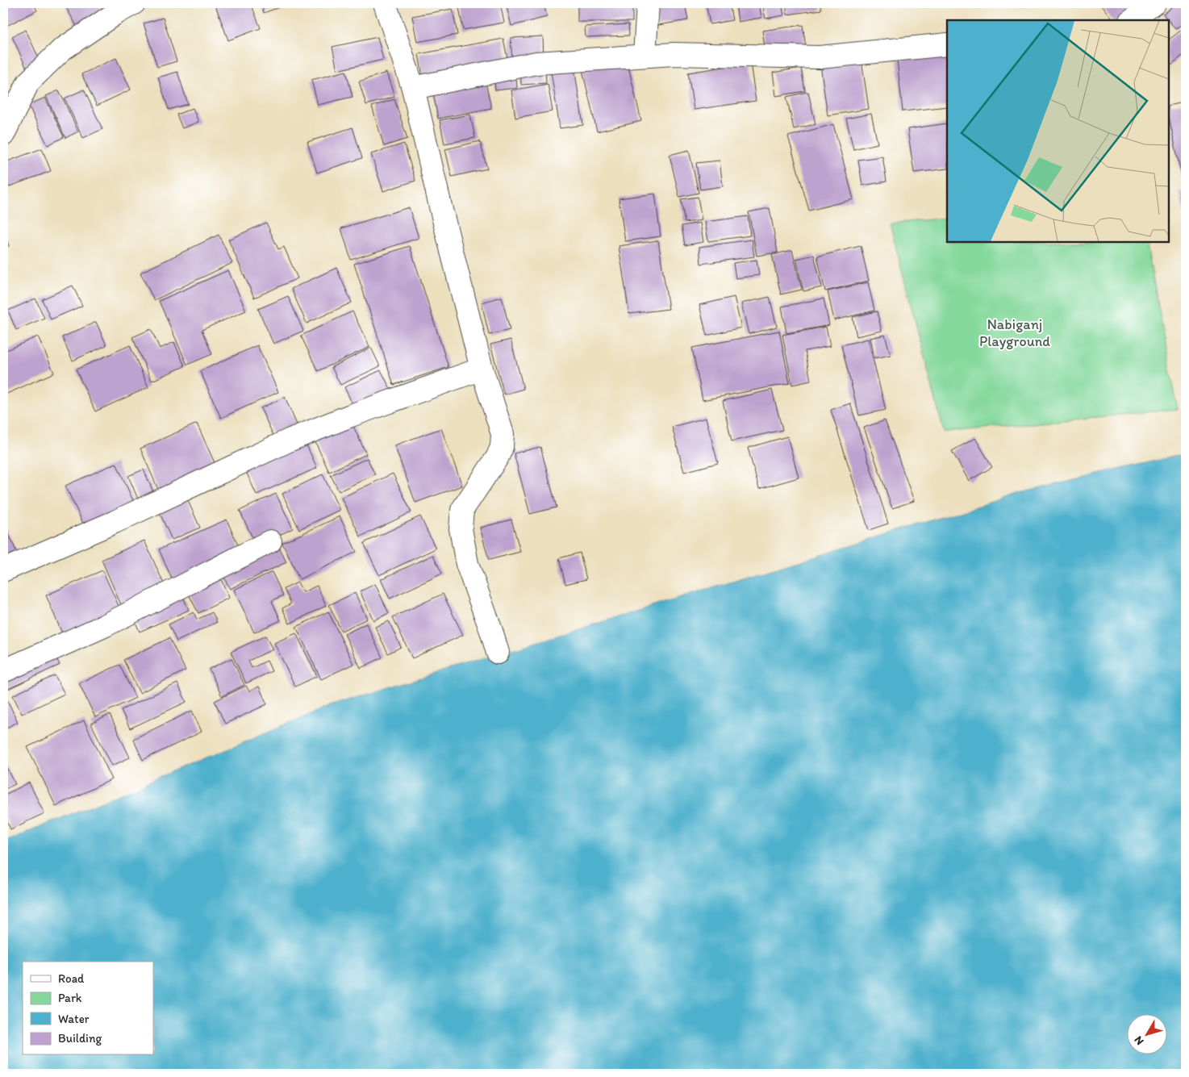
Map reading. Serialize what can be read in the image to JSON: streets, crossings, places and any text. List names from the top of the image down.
{
  "parks": ["Nabiganj Playground"],
  "legend": [
    "Road",
    "Park",
    "Water",
    "Building"
  ],
  "north": "bottom left"
}
